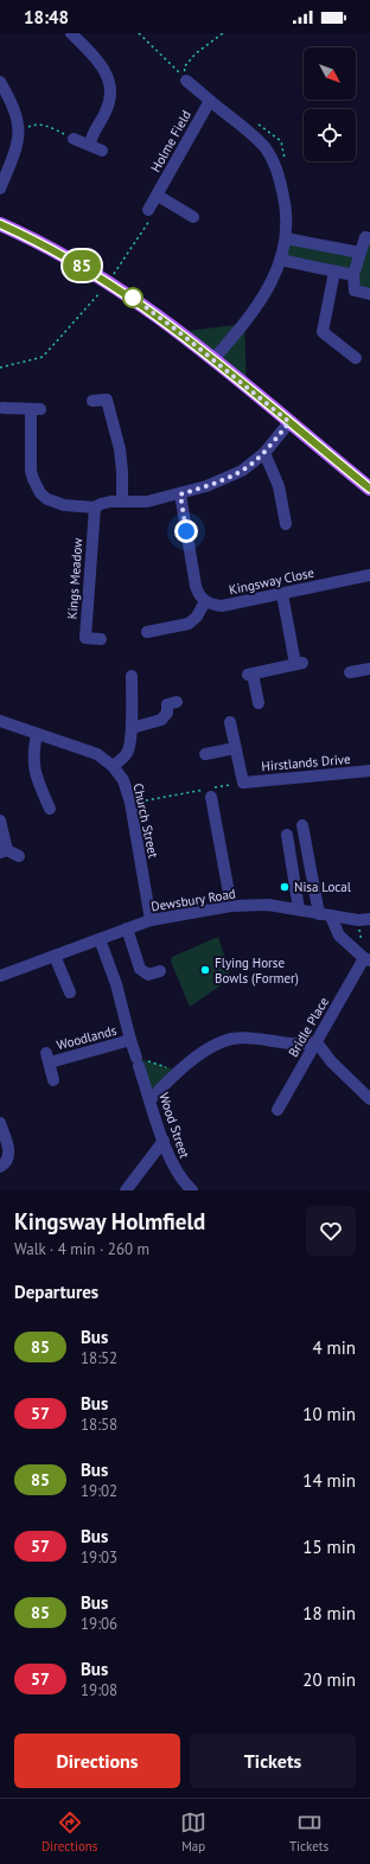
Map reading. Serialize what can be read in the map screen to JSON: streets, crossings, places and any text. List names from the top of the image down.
{
  "streets": {
    "street": [
      "Holme Field",
      "Kings Meadow",
      "Kingsway Close",
      "Hirstlands Drive",
      "Church Street",
      "Dewsbury Road",
      "Bridle Place",
      "Woodlands",
      "Wood Street"
    ]
  },
  "crossings": [
    ["Church Street", "Dewsbury Road"],
    ["Dewsbury Road", "Wood Street"],
    ["Woodlands", "Wood Street"]
  ],
  "places": ["Nisa Local", "Flying Horse Bowls (Former)"],
  "lines": ["bus line 85"],
  "north": "bottom right",
  "page": {
    "status": "18:48",
    "on_map": "85",
    "heading": [
      ["Kingsway Holmfield", "Walk · 4 min · 260 m"],
      "Departures"
    ],
    "list": [
      {
        "mark": "85",
        "name": "Bus",
        "note": "18:52",
        "value": "4 min"
      },
      {
        "mark": "57",
        "name": "Bus",
        "note": "18:58",
        "value": "10 min"
      },
      {
        "mark": "85",
        "name": "Bus",
        "note": "19:02",
        "value": "14 min"
      },
      {
        "mark": "57",
        "name": "Bus",
        "note": "19:03",
        "value": "15 min"
      },
      {
        "mark": "85",
        "name": "Bus",
        "note": "19:06",
        "value": "18 min"
      },
      {
        "mark": "57",
        "name": "Bus",
        "note": "19:08",
        "value": "20 min"
      }
    ],
    "buttons": ["Directions", "Tickets"],
    "tabs": ["Directions", "Map", "Tickets"]
  }
}
